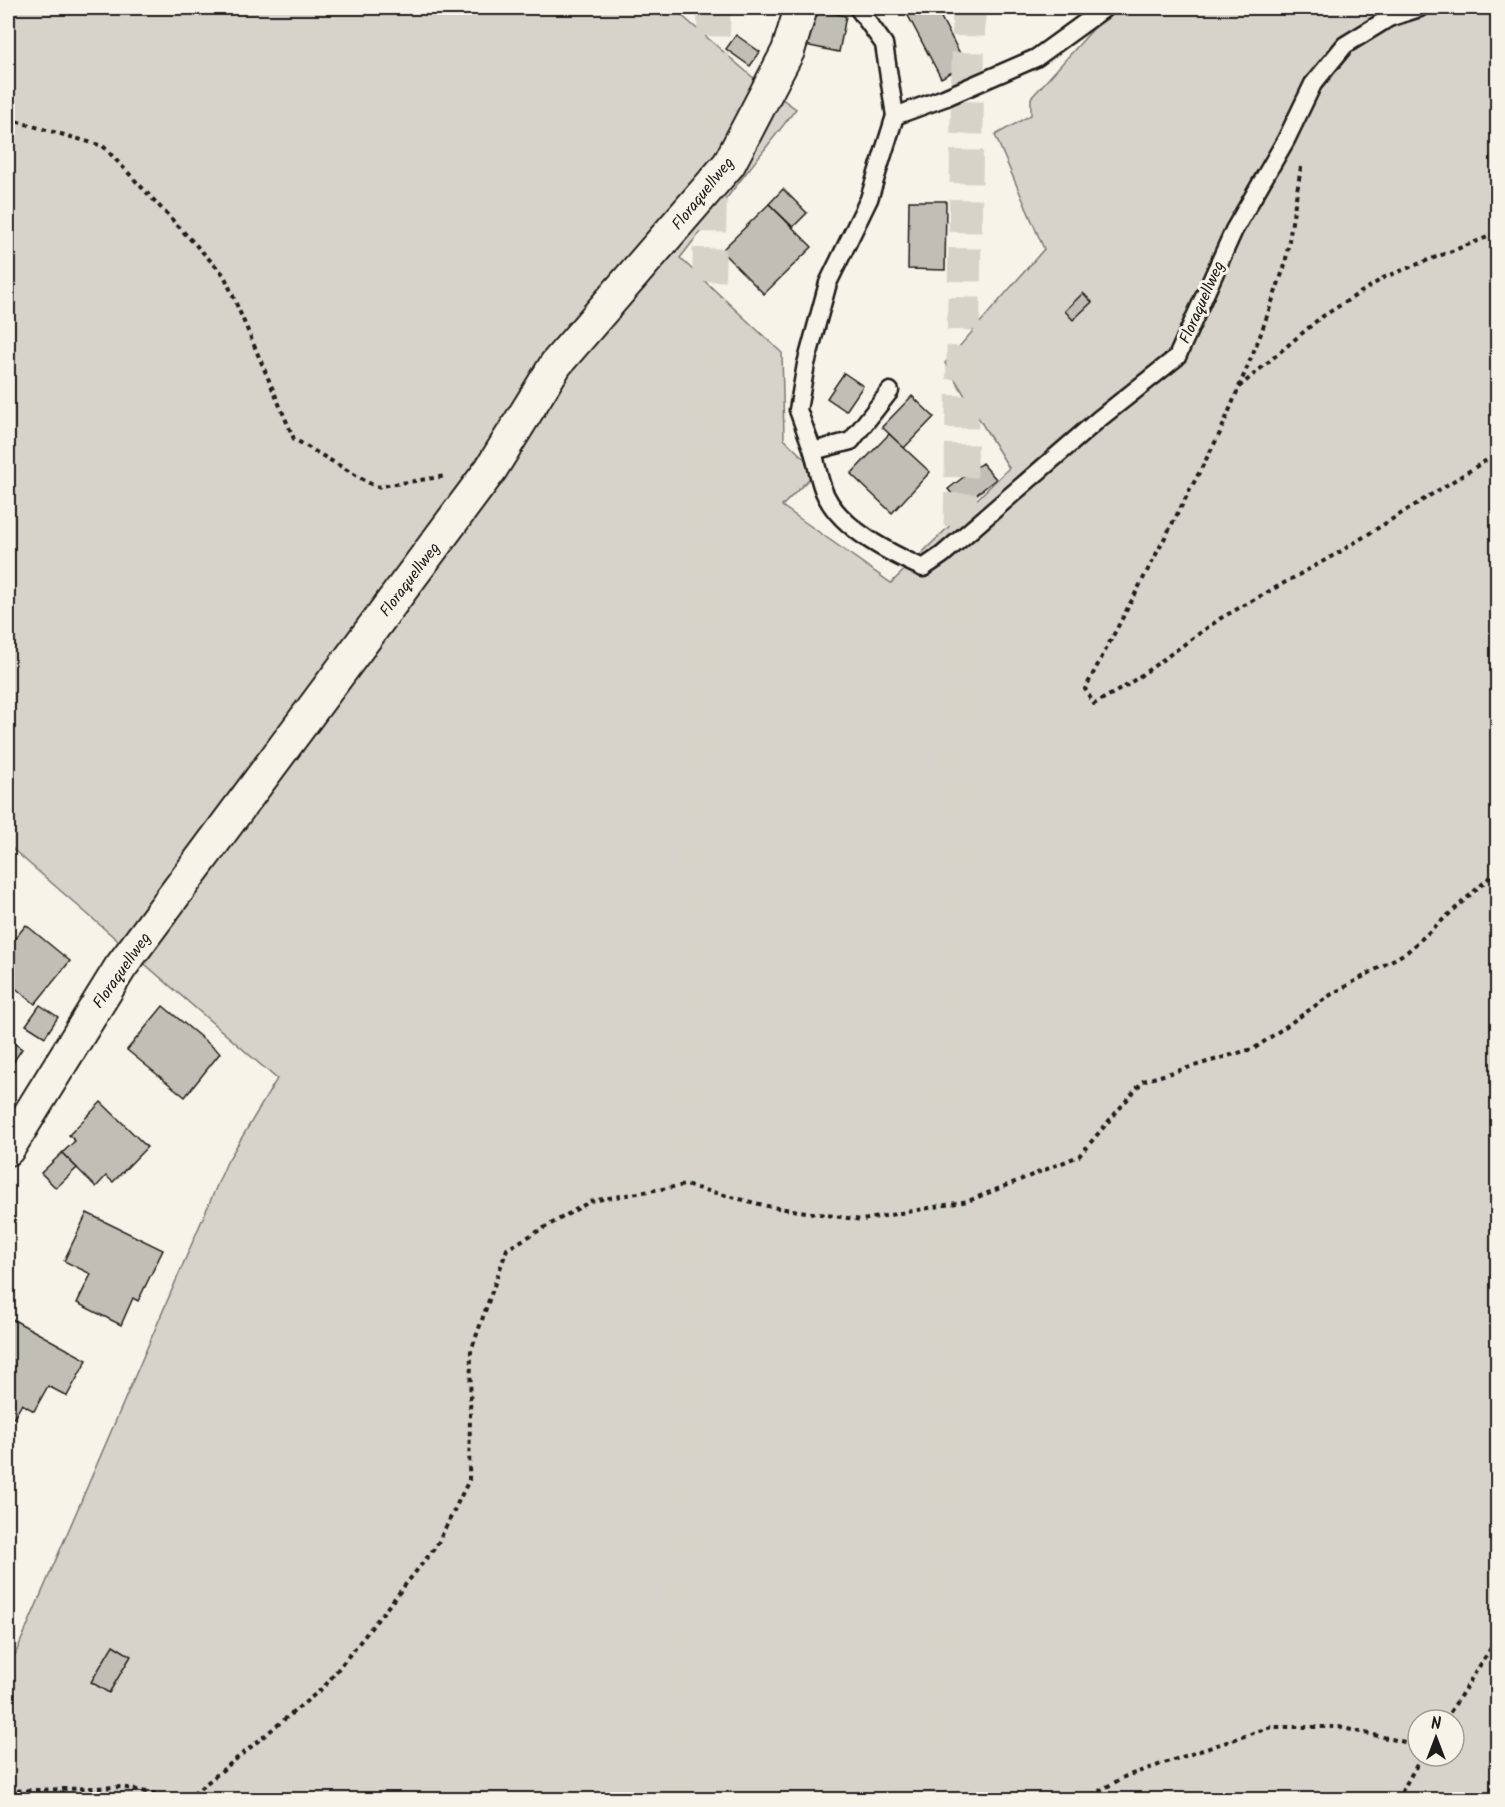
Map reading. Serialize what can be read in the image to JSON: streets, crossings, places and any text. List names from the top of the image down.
{
  "streets": {
    "street": ["Floraquellweg"]
  },
  "north": "top"
}
